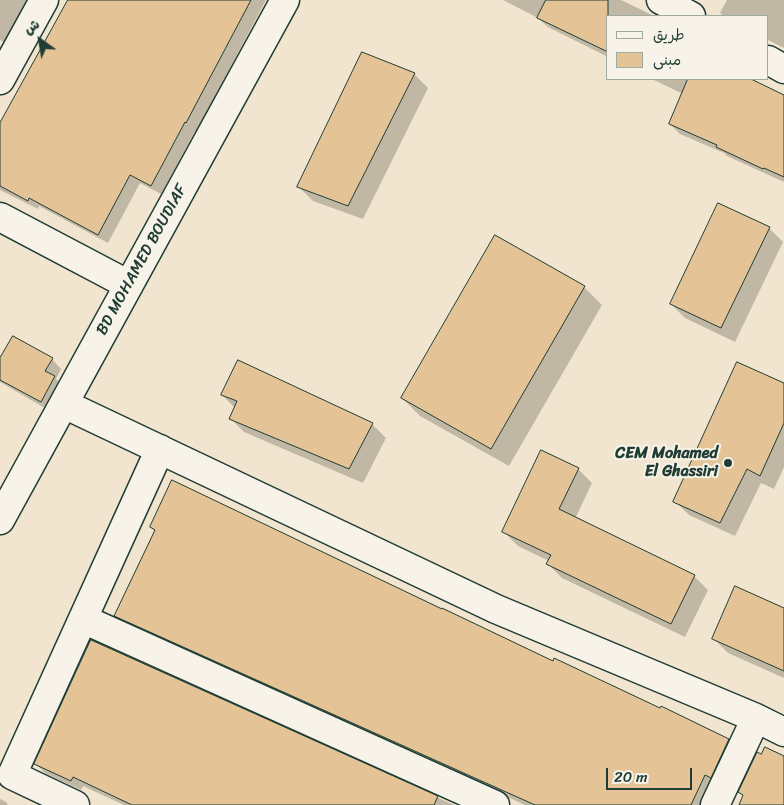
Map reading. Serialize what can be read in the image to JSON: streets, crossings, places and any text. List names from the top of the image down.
{
  "streets": {
    "street": ["BD MOHAMED BOUDIAF"]
  },
  "places": ["CEM Mohamed El Ghassiri"],
  "legend": ["طريق", "مبنى"],
  "scale_bar": "20 m",
  "north": "top left"
}
